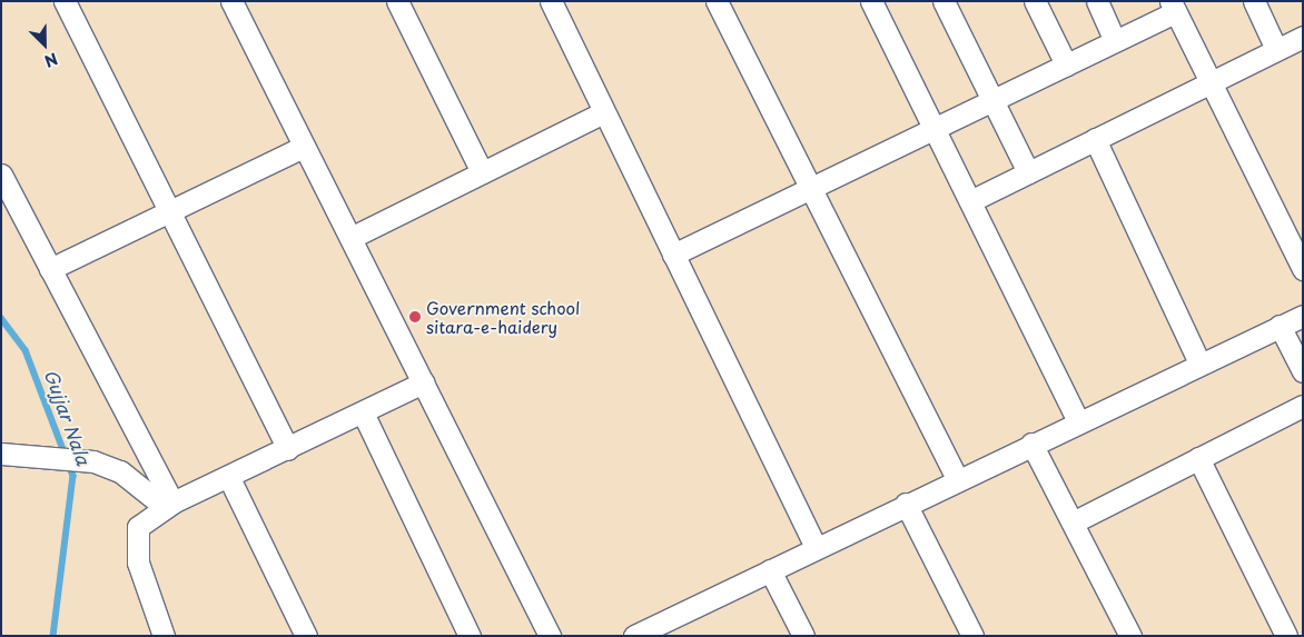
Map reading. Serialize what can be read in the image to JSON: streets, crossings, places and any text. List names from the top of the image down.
{
  "water": ["Gujjar Nala"],
  "places": ["Government school sitara-e-haidery"],
  "north": "bottom right"
}
